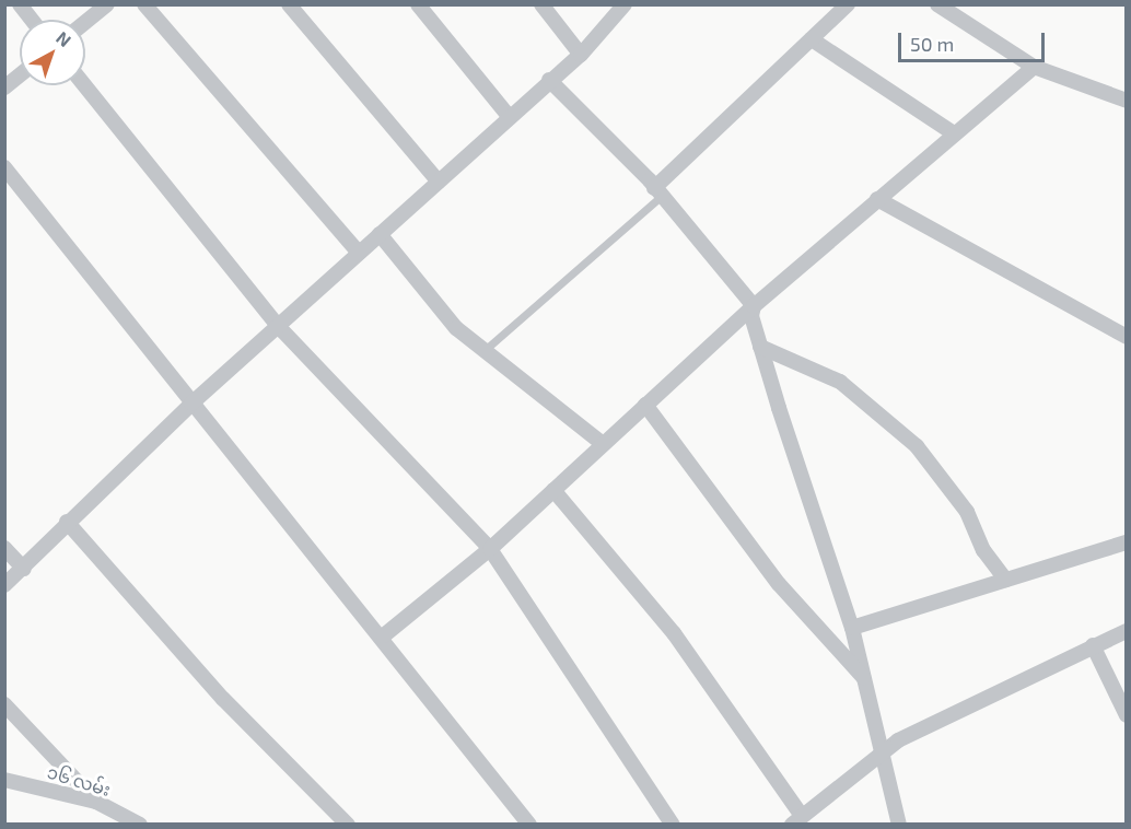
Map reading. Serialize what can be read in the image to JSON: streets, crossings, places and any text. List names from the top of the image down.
{
  "streets": {
    "street": ["၁၆ လမ်း"]
  },
  "scale_bar": "50 m",
  "north": "top right"
}
